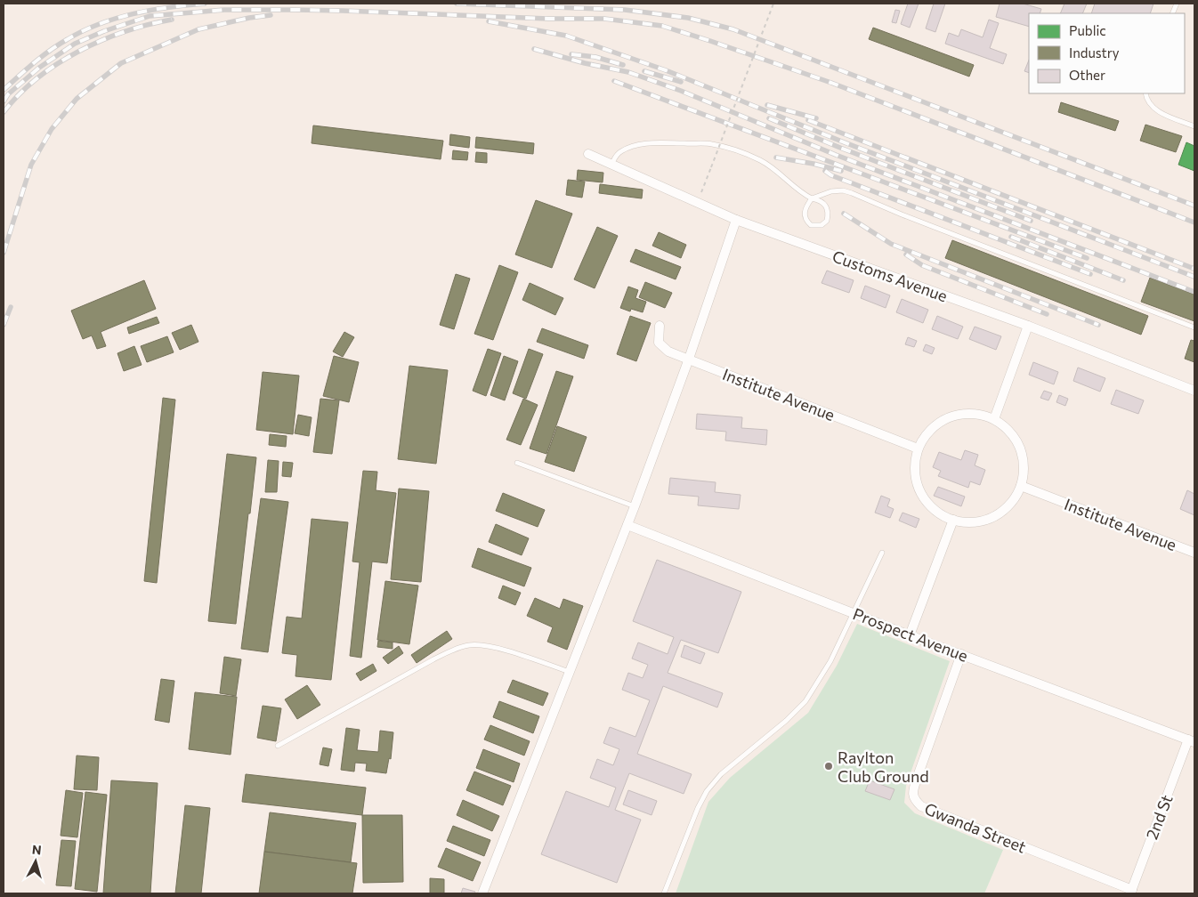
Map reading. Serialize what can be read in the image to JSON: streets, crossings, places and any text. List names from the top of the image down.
{
  "streets": {
    "street": [
      "Customs Avenue",
      "Institute Avenue",
      "Prospect Avenue",
      "2nd St",
      "Gwanda Street"
    ]
  },
  "crossings": [
    ["Prospect Avenue", "2nd St"],
    ["Prospect Avenue", "Gwanda Street"],
    ["2nd St", "Gwanda Street"]
  ],
  "places": ["Raylton Club Ground"],
  "legend": ["Public", "Industry", "Other"],
  "north": "top"
}
